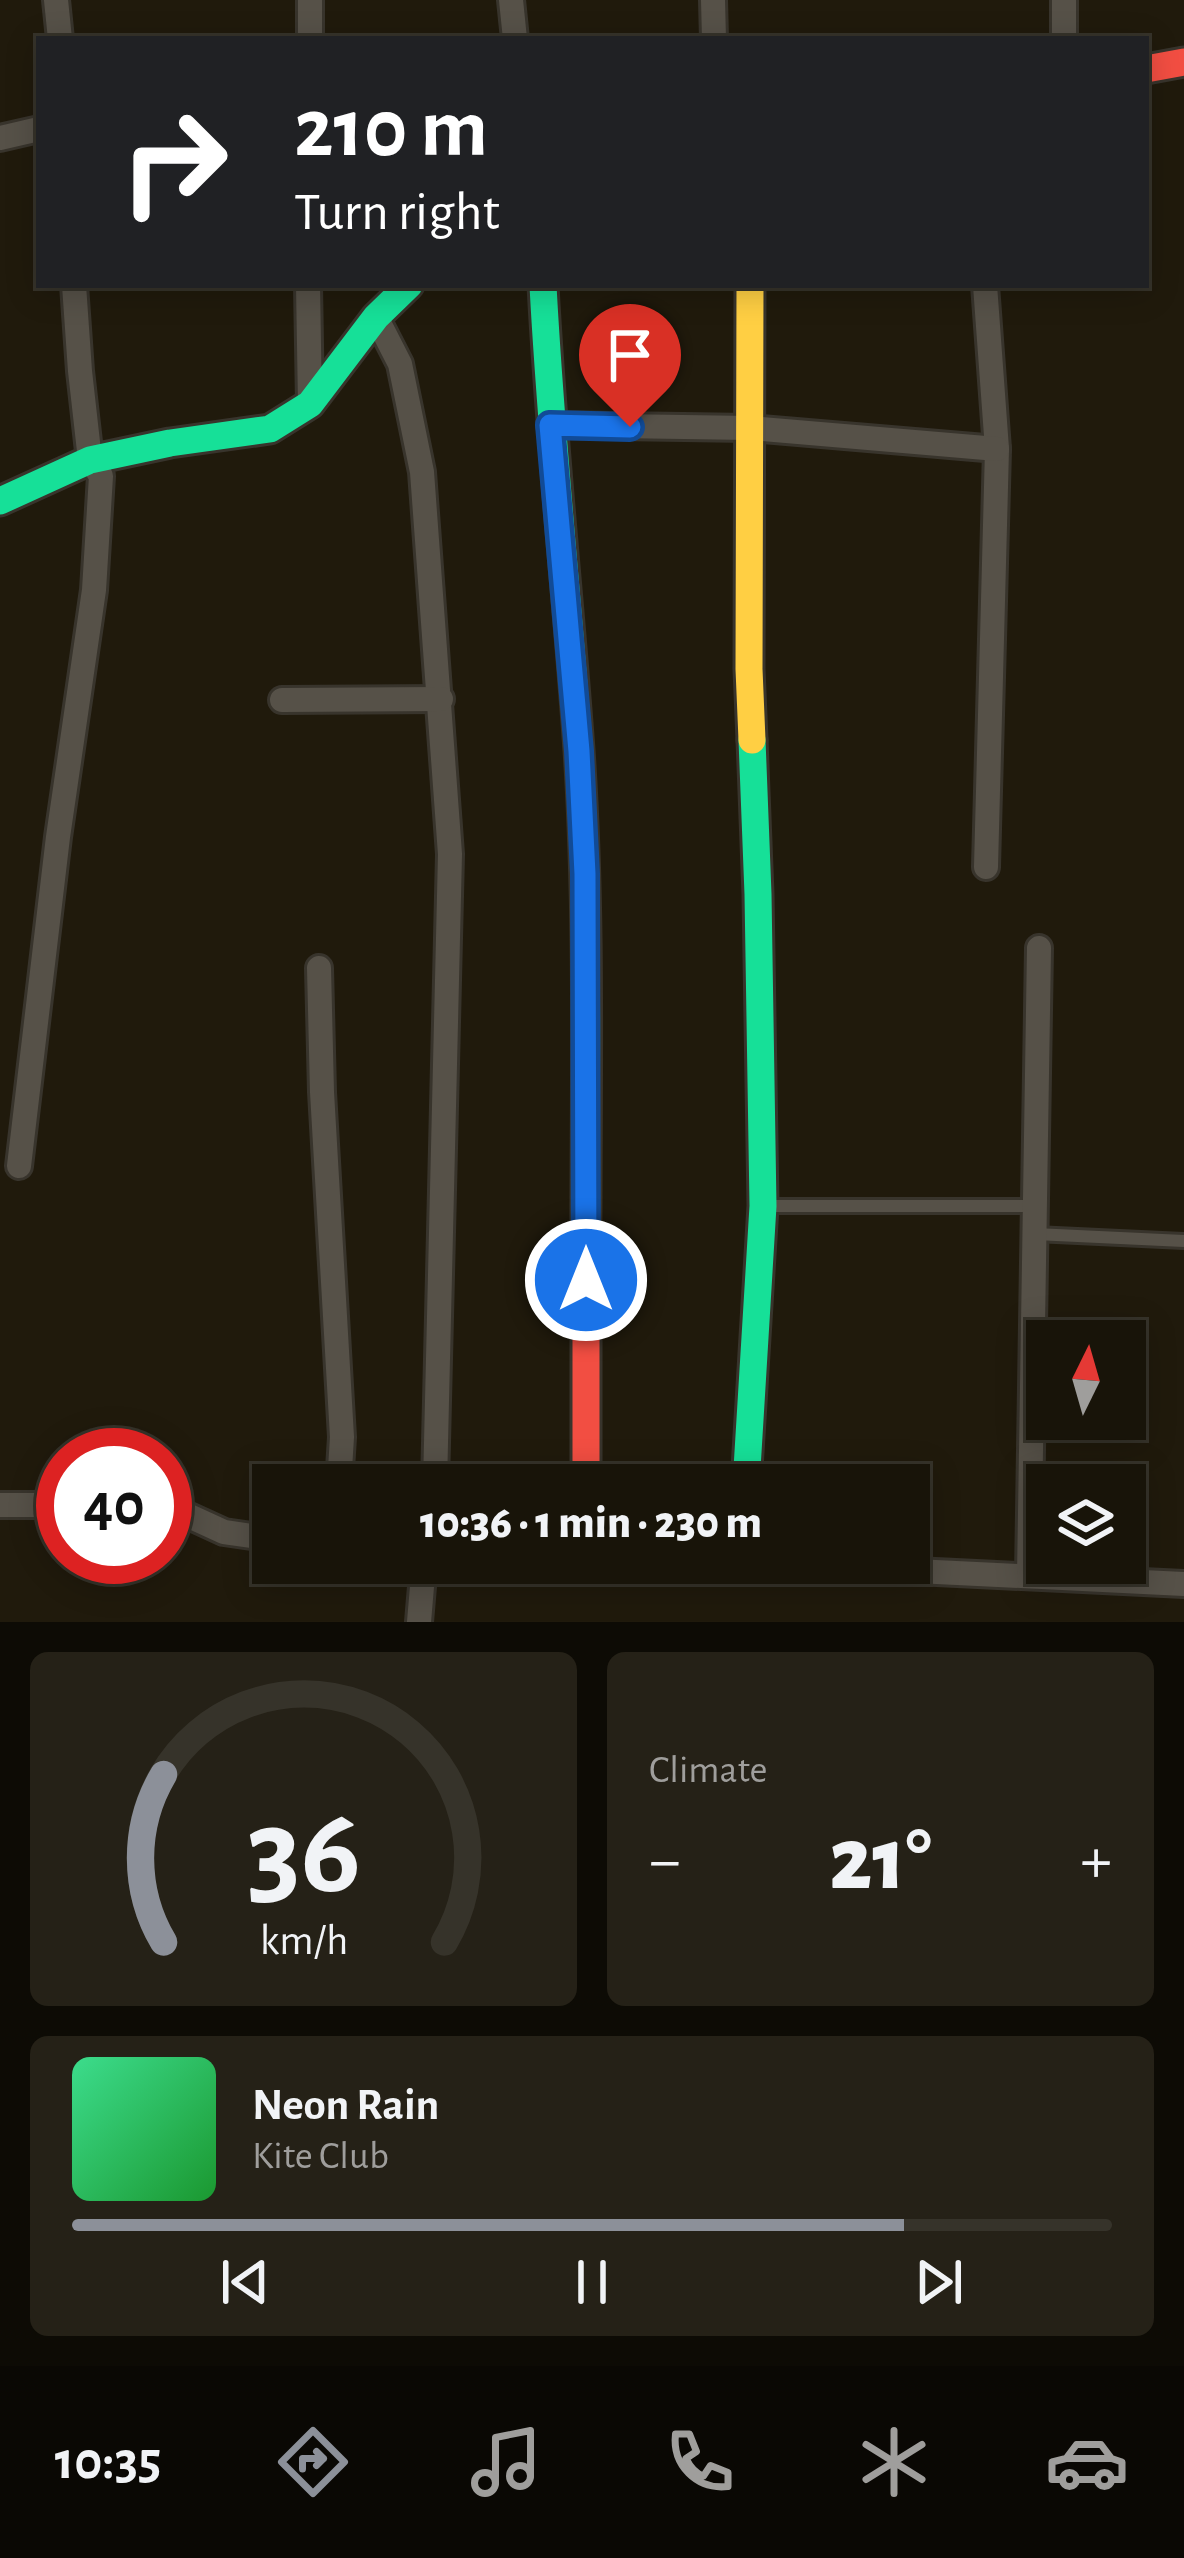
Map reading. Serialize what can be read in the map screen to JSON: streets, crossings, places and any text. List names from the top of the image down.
{
  "north": "top",
  "page": {
    "turn": ["210 m", "Turn right"],
    "limit": "40",
    "trip": "10:36 · 1 min · 230 m",
    "tile": "Climate",
    "heat": ["−", "21°", "+"],
    "song": ["Neon Rain", "Kite Club"],
    "tabs": "10:35",
    "gauge": ["36", "km/h"]
  }
}
